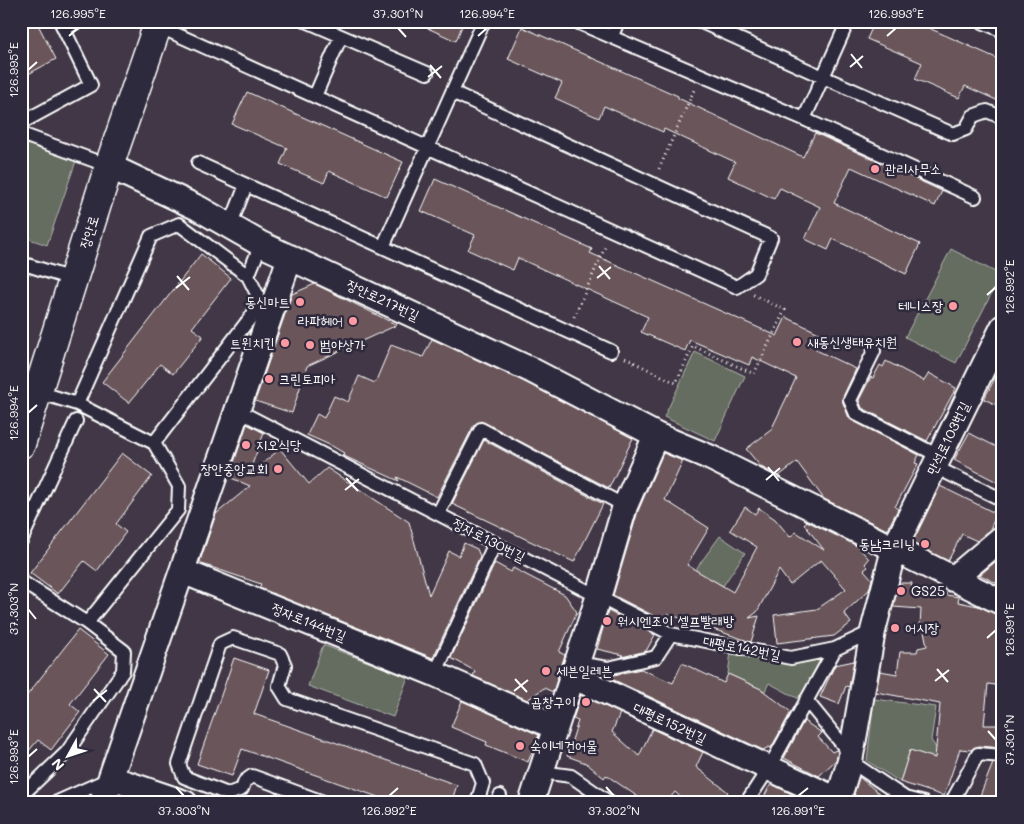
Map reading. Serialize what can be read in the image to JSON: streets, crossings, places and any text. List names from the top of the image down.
{
  "streets": {
    "main road": ["장안로"],
    "street": [
      "장안로217번길",
      "만석로103번길",
      "정자로144번길",
      "대평로152번길"
    ],
    "lane": ["정자로130번길", "대평로142번길"]
  },
  "crossings": [
    ["장안로", "장안로217번길"],
    ["정자로130번길", "대평로142번길"],
    ["대평로142번길", "대평로152번길"]
  ],
  "places": [
    "관리사무소",
    "동신마트",
    "테니스장",
    "라파헤어",
    "새동신생태유치원",
    "트윈치킨",
    "범야상가",
    "크린토피아",
    "지오식당",
    "장안중앙교회",
    "동남크리닝",
    "GS25",
    "워시엔조이 셀프빨래방",
    "어시장",
    "세븐일레븐",
    "곱창구이",
    "숙이네건어물"
  ],
  "north": "bottom left",
  "coordinates": [
    "126.995°E",
    "37.301°N",
    "126.994°E",
    "126.993°E",
    "126.992°E",
    "37.303°N",
    "126.991°E",
    "37.302°N"
  ]
}
